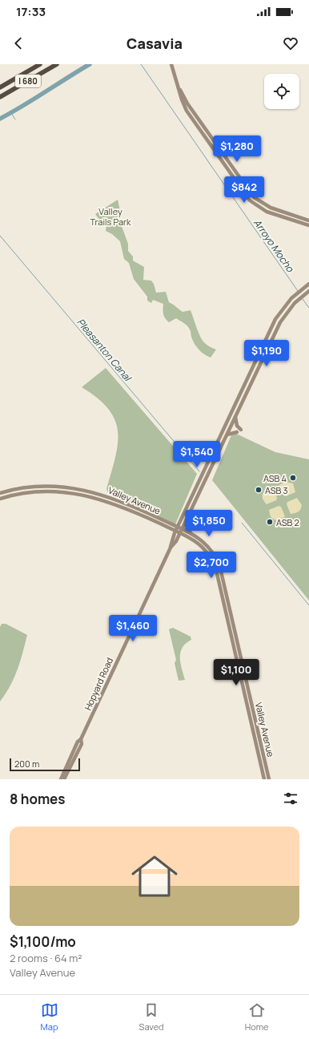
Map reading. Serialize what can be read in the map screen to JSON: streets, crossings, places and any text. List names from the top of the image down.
{
  "streets": {
    "highway": ["I 680"],
    "main road": ["Valley Avenue", "Hopyard Road"]
  },
  "crossings": [
    ["Valley Avenue", "Hopyard Road"]
  ],
  "water": ["Arroyo Mocho", "Pleasanton Canal"],
  "parks": ["Valley Trails Park"],
  "places": ["ASB 4", "ASB 3", "ASB 2"],
  "scale_bar": "200 m",
  "page": {
    "status": "17:33",
    "header": "Casavia",
    "price": [
      "$1,280",
      "$842",
      "$1,190",
      "$1,540",
      "$1,850",
      "$2,700",
      "$1,460",
      "$1,100"
    ],
    "scale": "200 m",
    "heading": "8 homes",
    "list": [
      {
        "name": "$1,100/mo",
        "note": "2 rooms · 64 m² · Valley Avenue"
      }
    ],
    "tabs": ["Map", "Saved", "Home"]
  }
}
